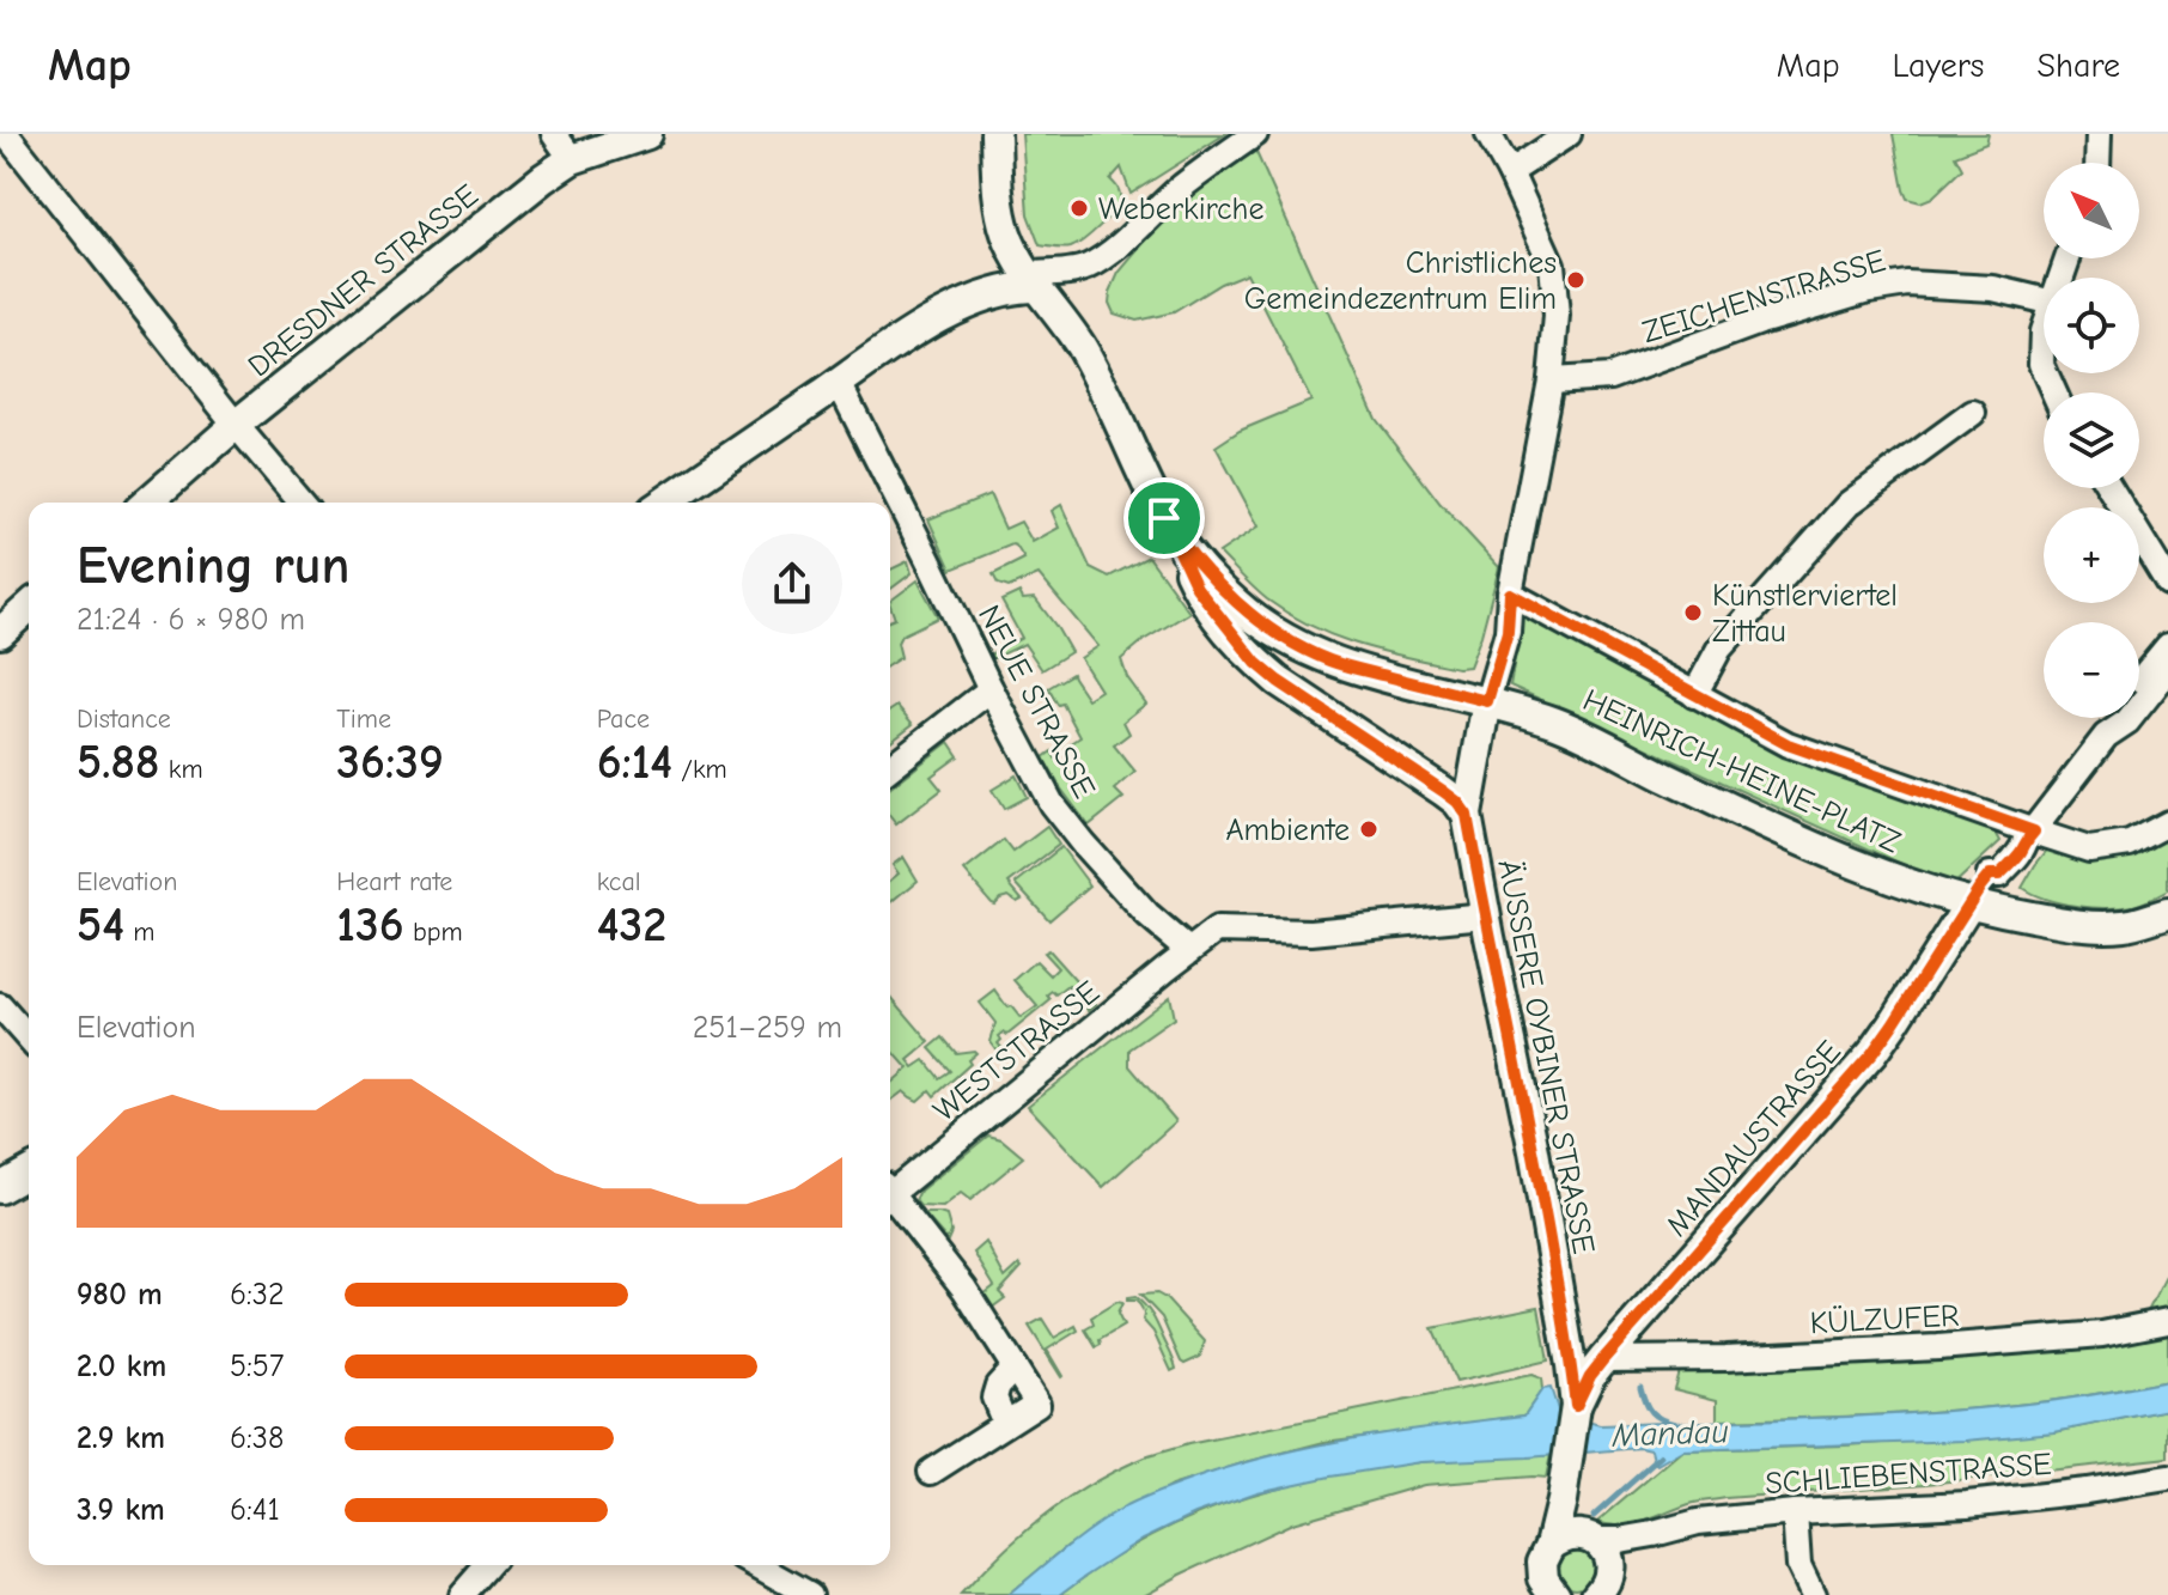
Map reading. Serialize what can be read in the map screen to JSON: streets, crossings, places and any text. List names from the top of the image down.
{
  "streets": {
    "main road": [
      "DRESDNER STRASSE",
      "HEINRICH-HEINE-PLATZ",
      "ÄUSSERE OYBINER STRASSE",
      "MANDAUSTRASSE"
    ],
    "street": [
      "ZEICHENSTRASSE",
      "NEUE STRASSE",
      "WESTSTRASSE",
      "KÜLZUFER",
      "SCHLIEBENSTRASSE"
    ]
  },
  "crossings": [
    ["NEUE STRASSE", "WESTSTRASSE"],
    ["HEINRICH-HEINE-PLATZ", "ÄUSSERE OYBINER STRASSE"],
    ["HEINRICH-HEINE-PLATZ", "MANDAUSTRASSE"],
    ["ÄUSSERE OYBINER STRASSE", "MANDAUSTRASSE"],
    ["ÄUSSERE OYBINER STRASSE", "KÜLZUFER"],
    ["MANDAUSTRASSE", "KÜLZUFER"]
  ],
  "water": ["Mandau"],
  "places": [
    "Weberkirche",
    "Christliches Gemeindezentrum Elim",
    "Künstlerviertel Zittau",
    "Ambiente"
  ],
  "north": "top left",
  "page": {
    "header": "Map",
    "nav": ["Map", "Layers", "Share"],
    "map_buttons": ["+", "−"],
    "heading": ["Evening run", "21:24 · 6 × 980 m"],
    "stats": [
      ["Distance", "5.88 km"],
      ["Time", "36:39"],
      ["Pace", "6:14 /km"],
      ["Elevation", "54 m"],
      ["Heart rate", "136 bpm"],
      ["kcal", "432"]
    ],
    "chart": ["Elevation", "251–259 m"],
    "list": [
      {
        "name": "980 m",
        "note": "6:32"
      },
      {
        "name": "2.0 km",
        "note": "5:57"
      },
      {
        "name": "2.9 km",
        "note": "6:38"
      },
      {
        "name": "3.9 km",
        "note": "6:41"
      }
    ]
  }
}
